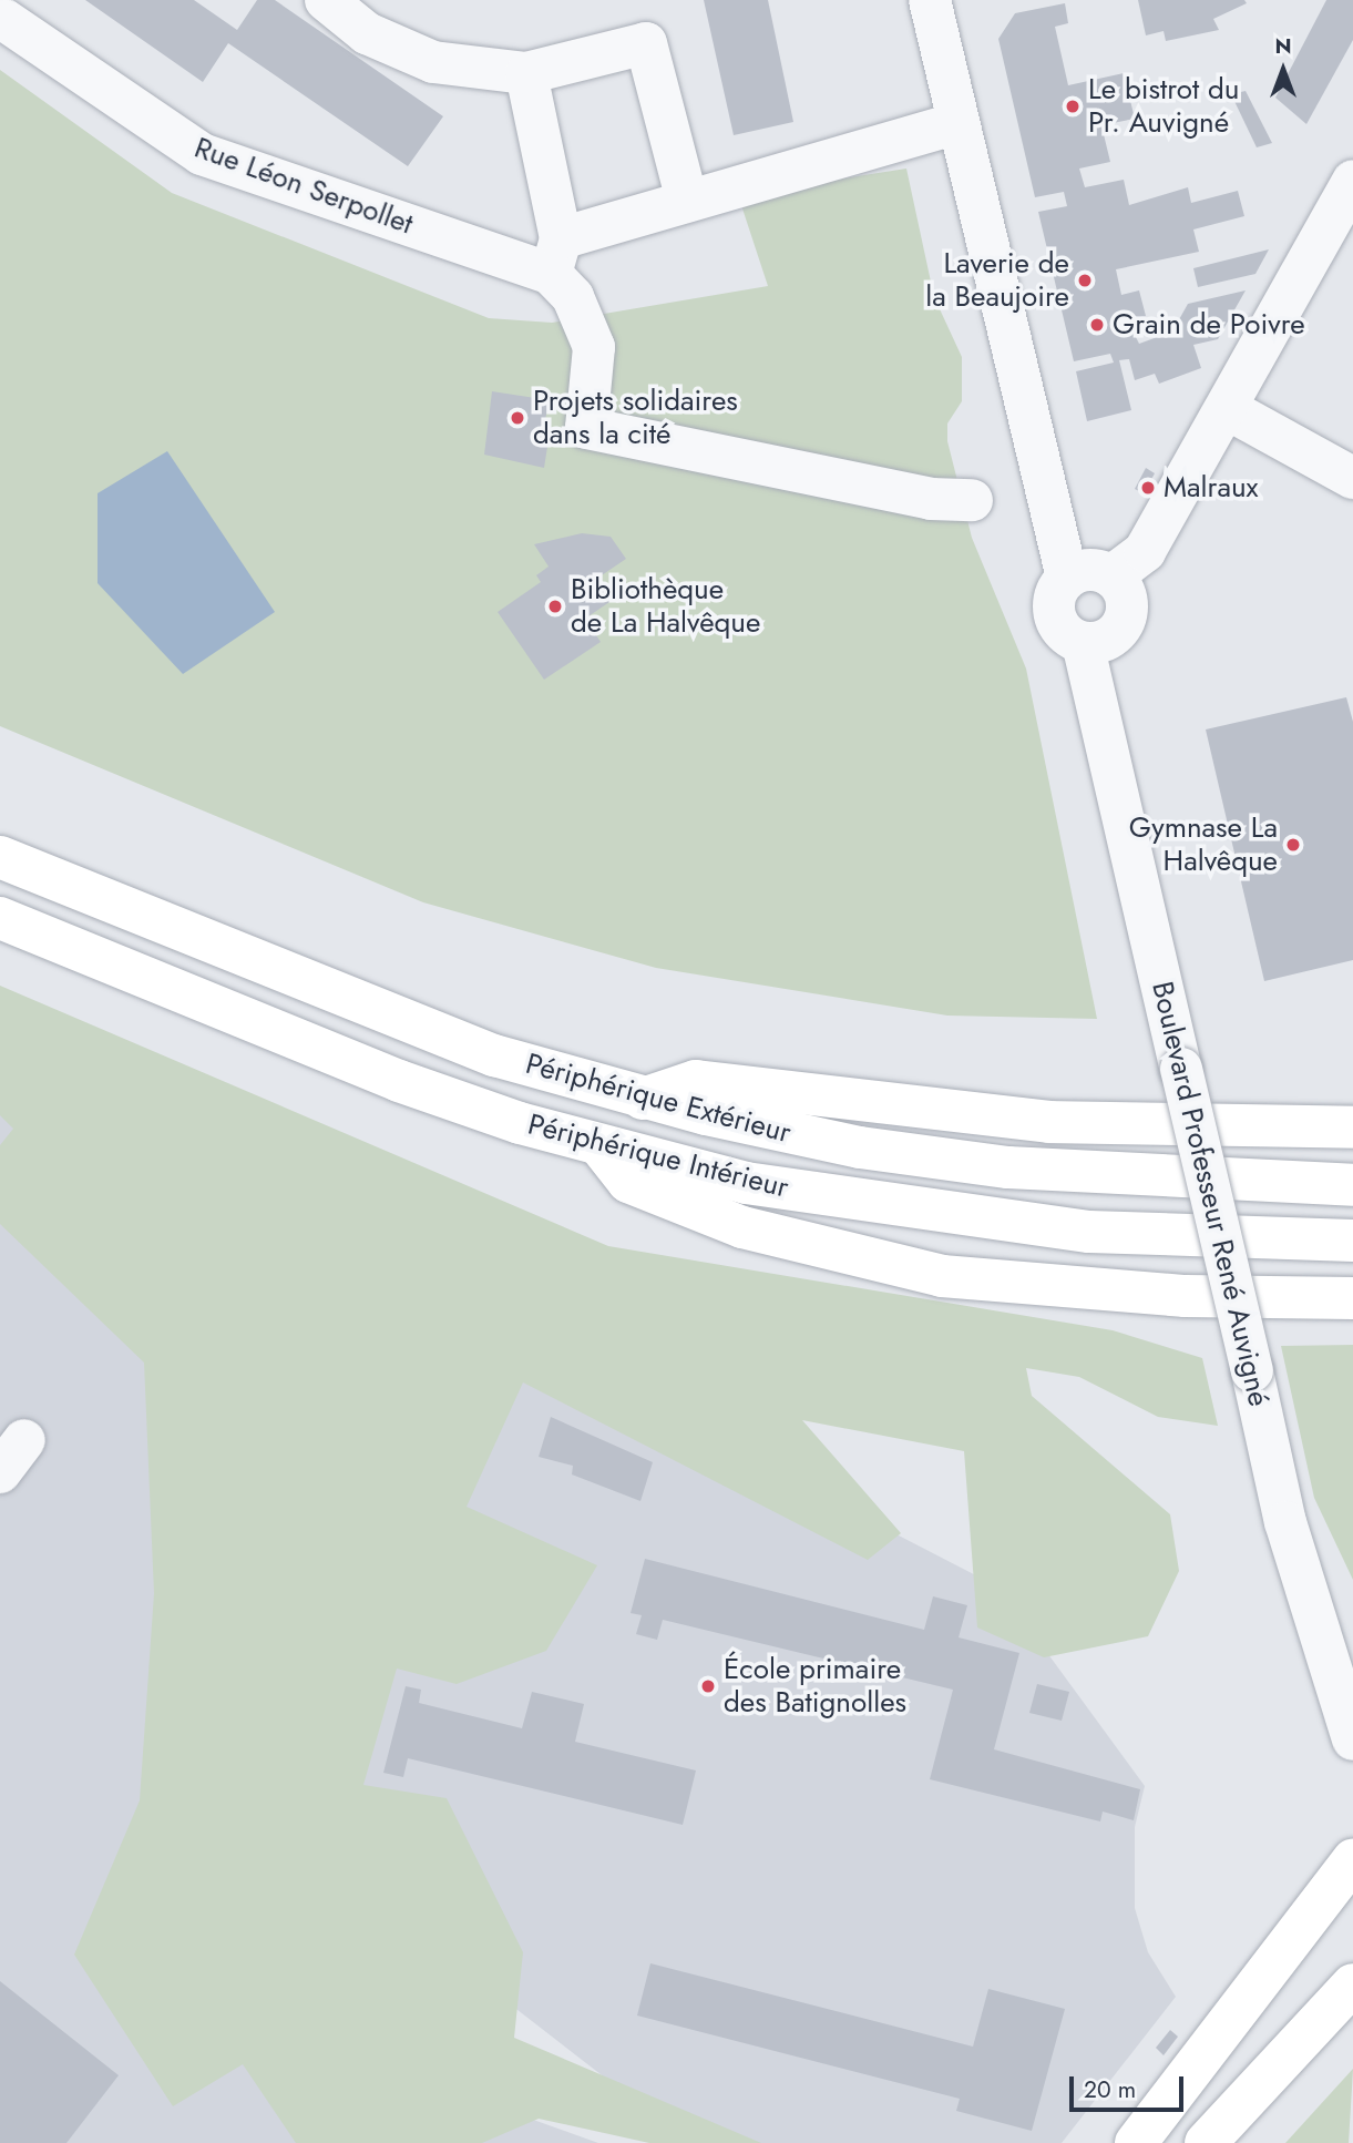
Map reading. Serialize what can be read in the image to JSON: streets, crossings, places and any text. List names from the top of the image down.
{
  "streets": {
    "main road": ["Périphérique Extérieur", "Périphérique Intérieur"],
    "street": ["Rue Léon Serpollet", "Boulevard Professeur René Auvigné"]
  },
  "places": [
    "Le bistrot du Pr. Auvigné",
    "Laverie de la Beaujoire",
    "Grain de Poivre",
    "Projets solidaires dans la cité",
    "Malraux",
    "Bibliothèque de La Halvêque",
    "Gymnase La Halvêque",
    "École primaire des Batignolles"
  ],
  "scale_bar": "20 m",
  "north": "top"
}
